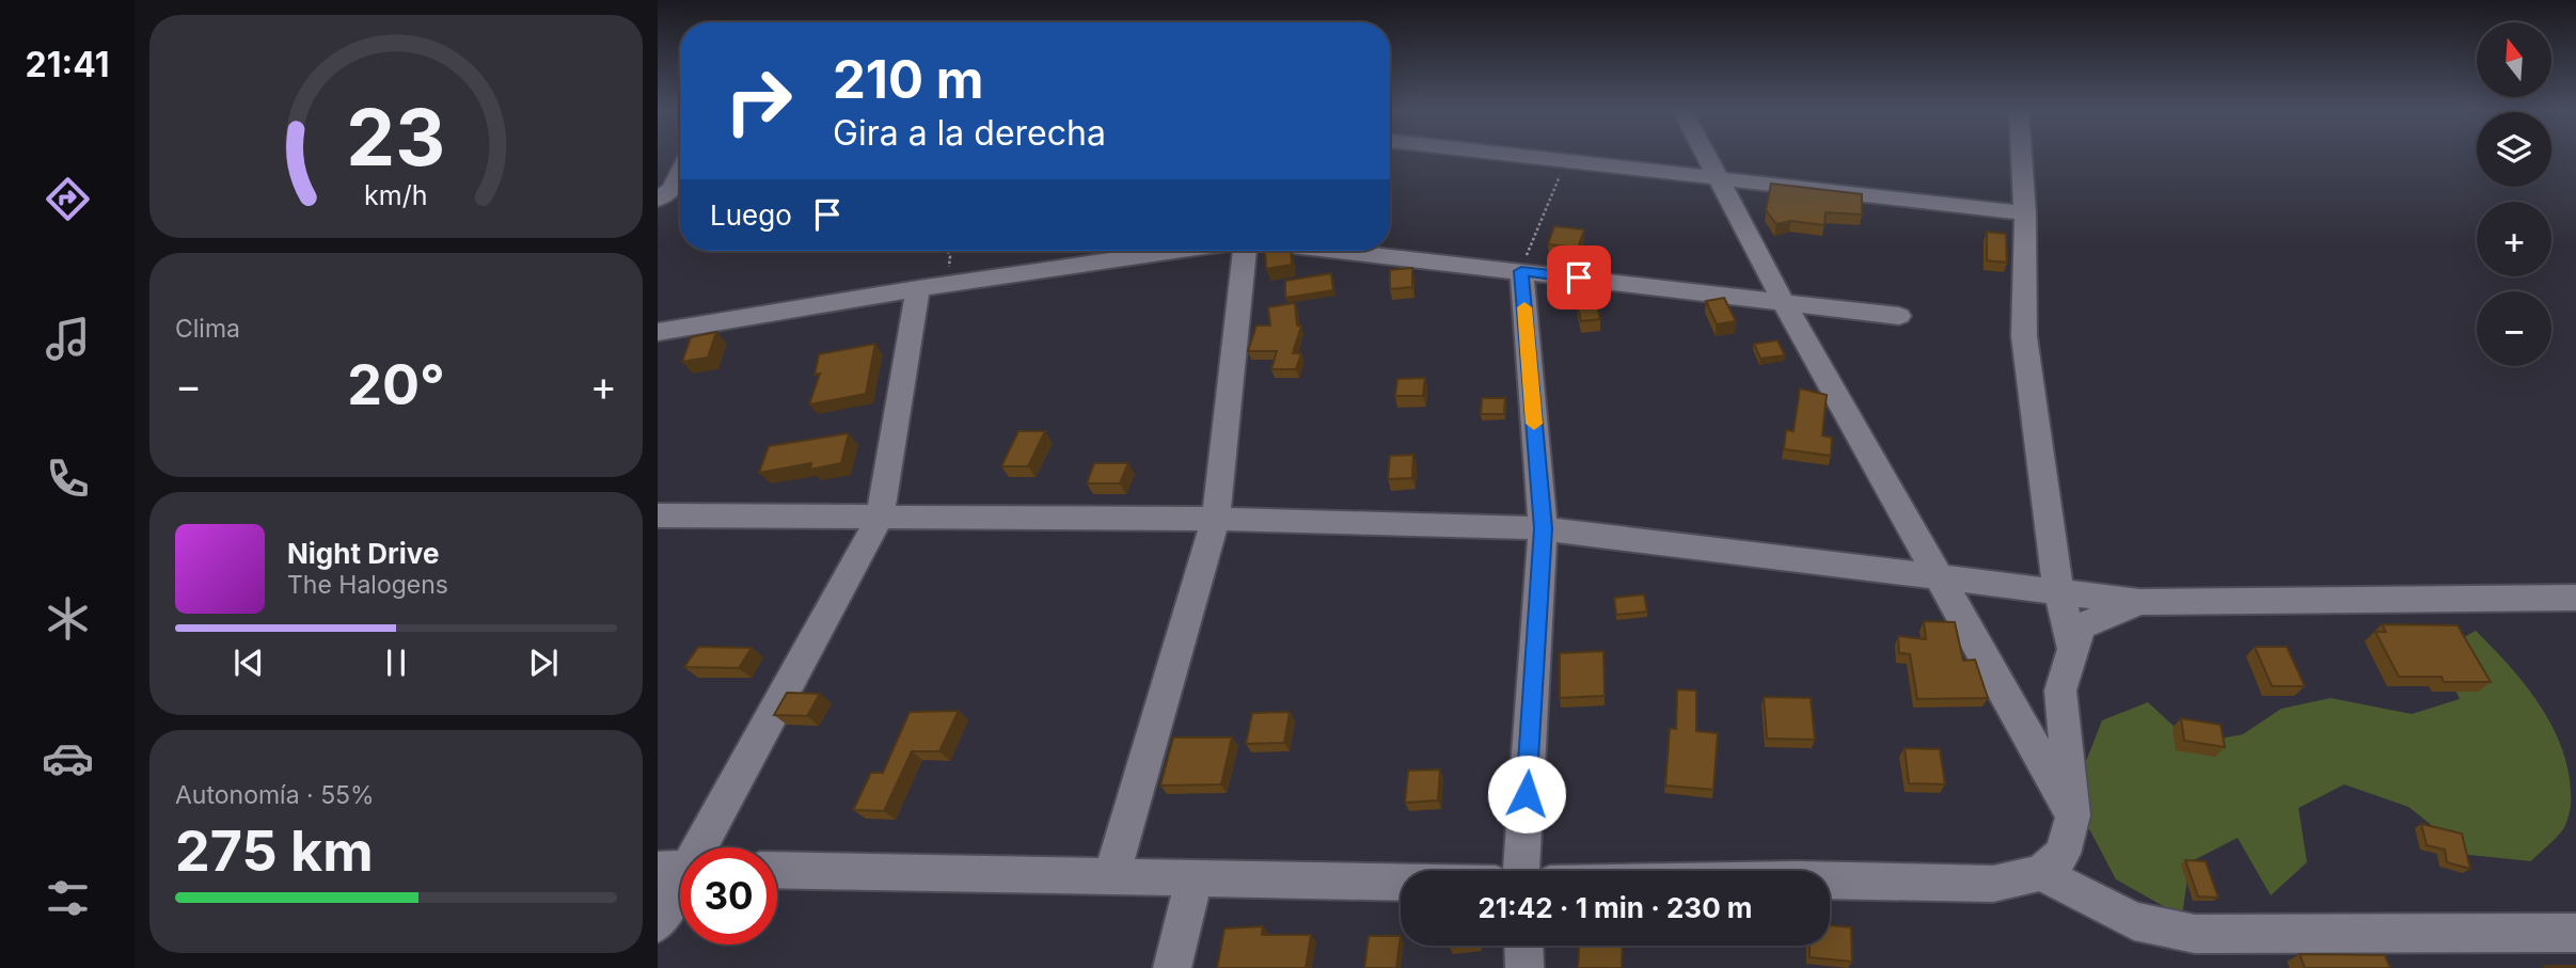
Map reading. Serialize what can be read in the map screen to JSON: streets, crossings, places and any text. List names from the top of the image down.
{
  "north": "top",
  "page": {
    "tabs": "21:41",
    "map_buttons": ["+", "−"],
    "turn": ["210 m", "Gira a la derecha"],
    "then": "Luego",
    "tile": [
      "Clima",
      ["Autonomía · 55%", "275 km"]
    ],
    "heat": ["−", "20°", "+"],
    "song": ["Night Drive", "The Halogens"],
    "limit": "30",
    "trip": "21:42 · 1 min · 230 m",
    "gauge": ["23", "km/h"]
  }
}
